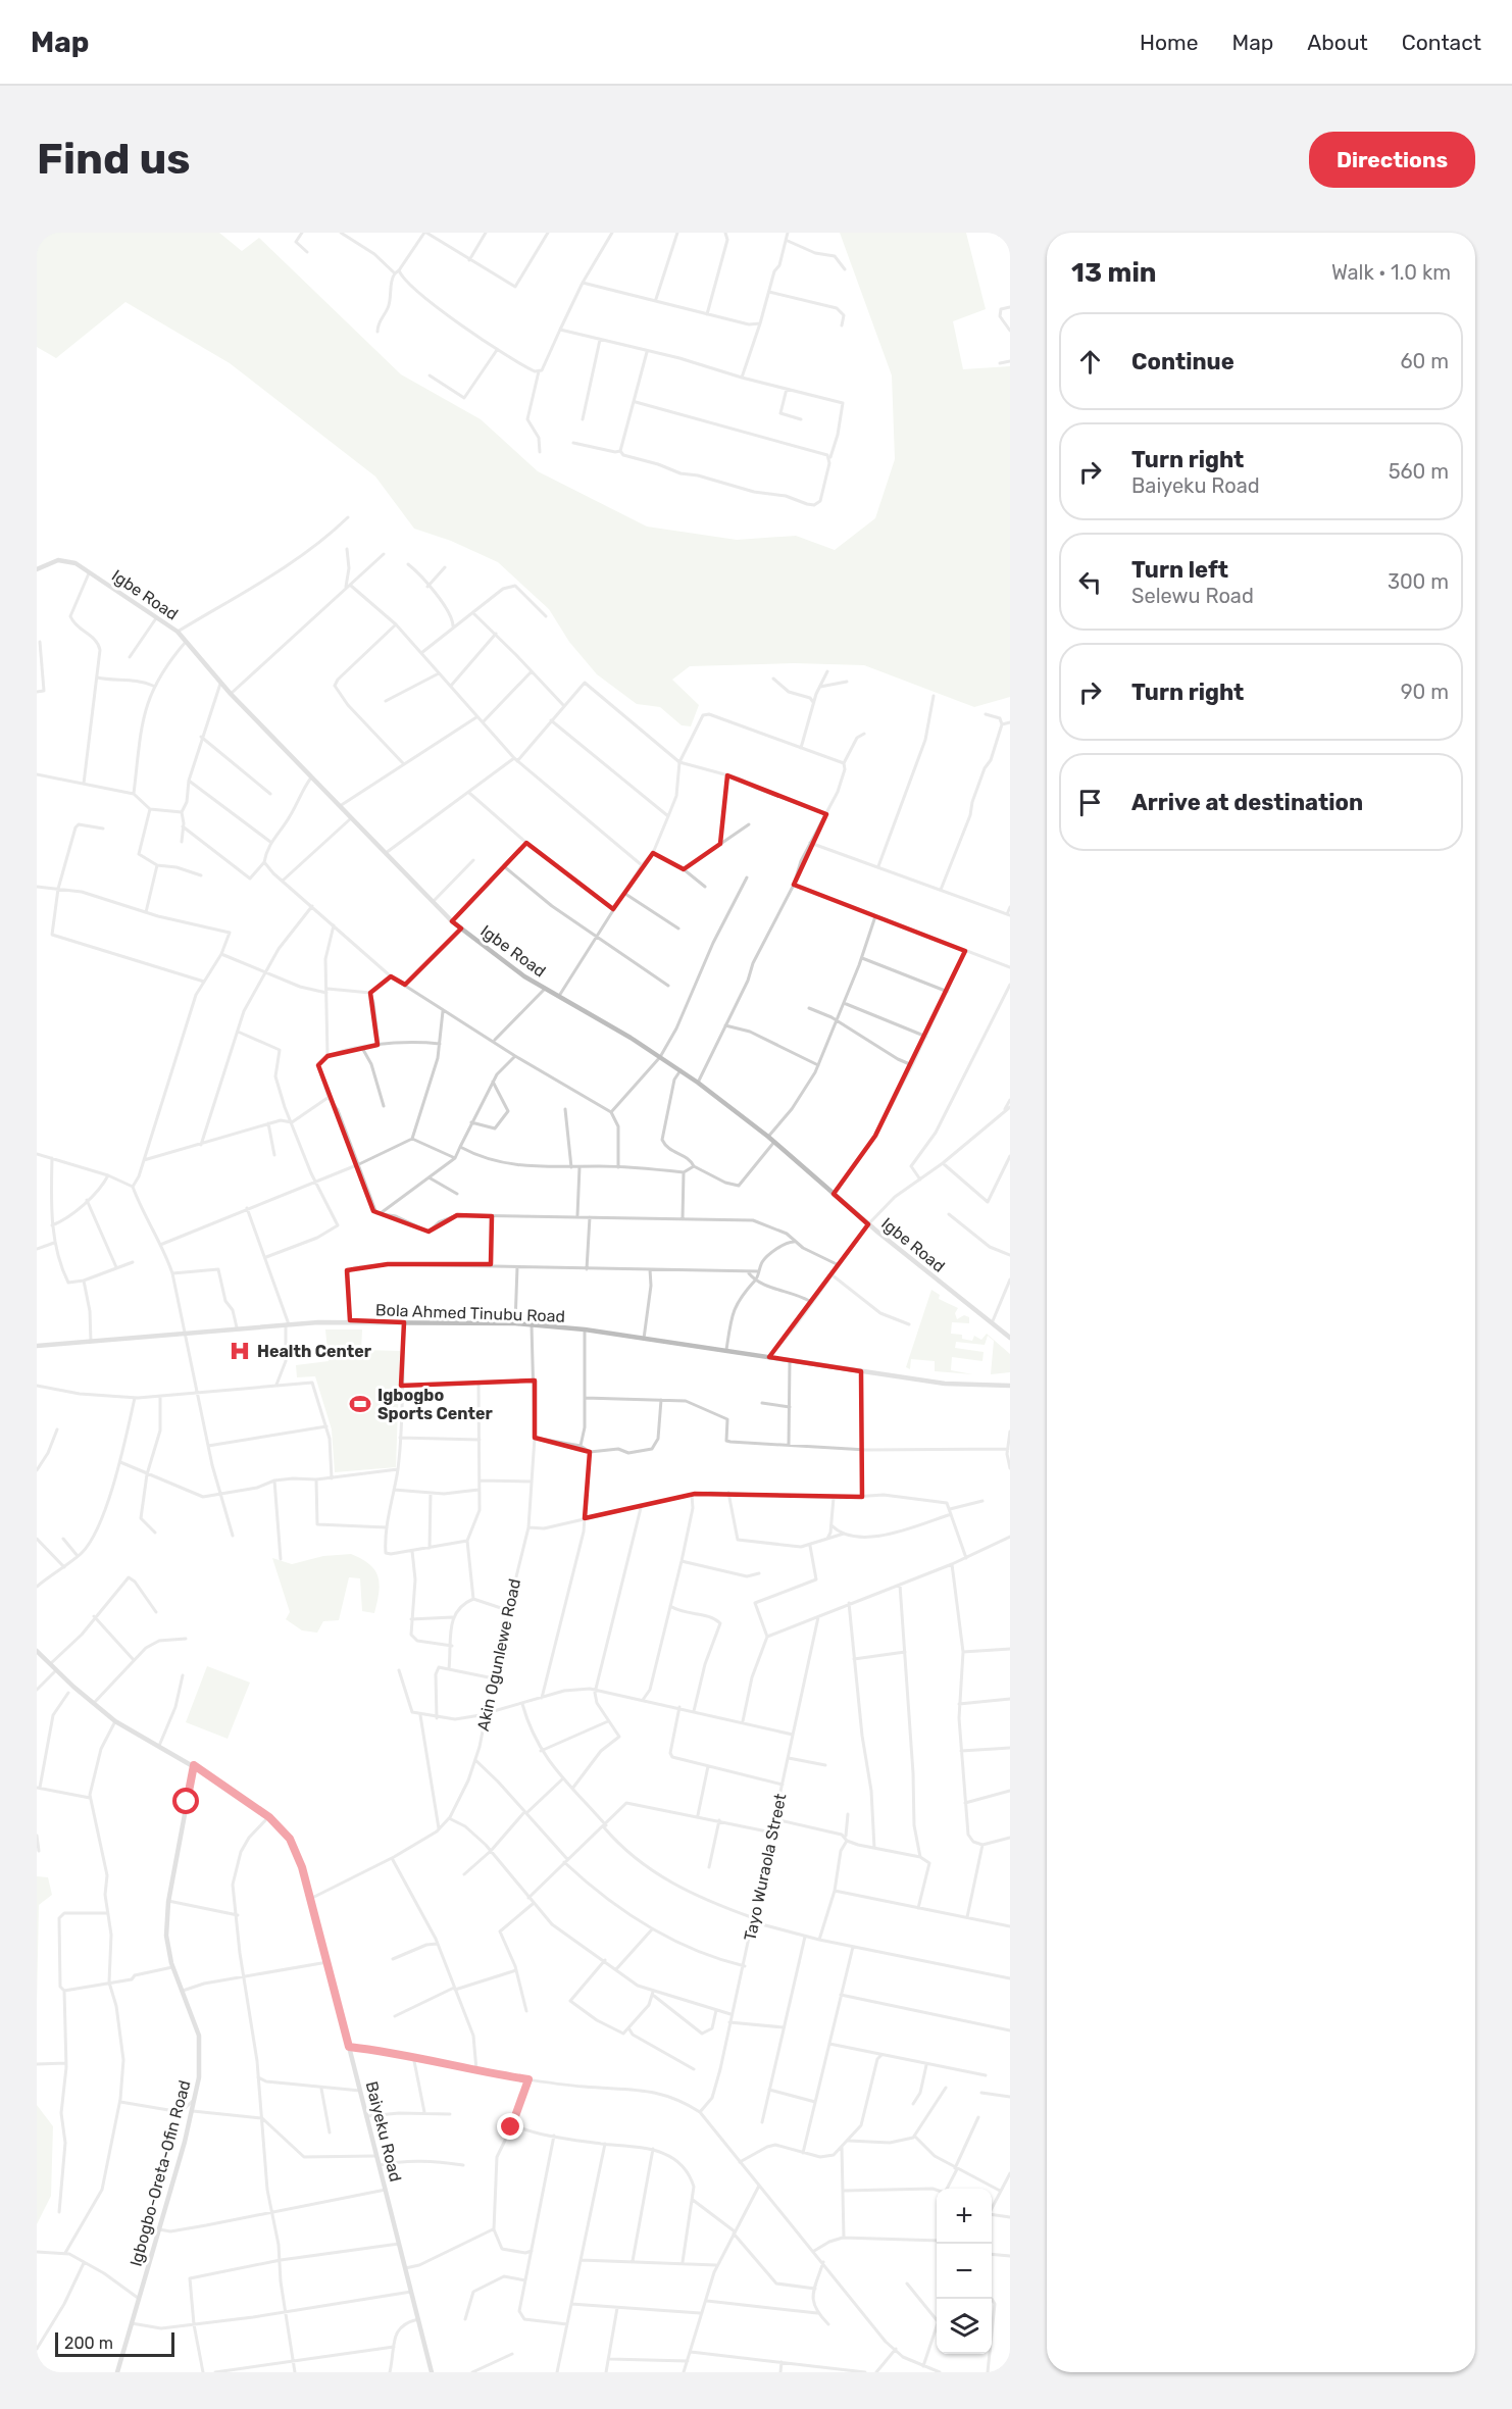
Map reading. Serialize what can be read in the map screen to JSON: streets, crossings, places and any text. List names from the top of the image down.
{
  "streets": {
    "street": [
      "Igbe Road",
      "Bola Ahmed Tinubu Road",
      "Akin Ogunlewe Road",
      "Tayo Wuraola Street",
      "Baiyeku Road",
      "Igbogbo-Oreta-Ofin Road"
    ]
  },
  "crossings": [
    ["Bola Ahmed Tinubu Road", "Akin Ogunlewe Road"],
    ["Akin Ogunlewe Road", "Baiyeku Road"],
    ["Baiyeku Road", "Igbogbo-Oreta-Ofin Road"]
  ],
  "places": {
    "hospital": ["Health Center"],
    "sports": ["Igbogbo Sports Center"]
  },
  "scale_bar": "200 m",
  "page": {
    "header": "Map",
    "nav": [
      "Home",
      "Map",
      "About",
      "Contact"
    ],
    "buttons": "Directions",
    "title": "Find us",
    "heading": ["13 min", "Walk · 1.0 km"],
    "list": [
      ["Continue", "60 m"],
      ["Turn right", "Baiyeku Road", "560 m"],
      ["Turn left", "Selewu Road", "300 m"],
      ["Turn right", "90 m"],
      "Arrive at destination"
    ],
    "map_buttons": ["+", "−"],
    "scale": "200 m"
  }
}
